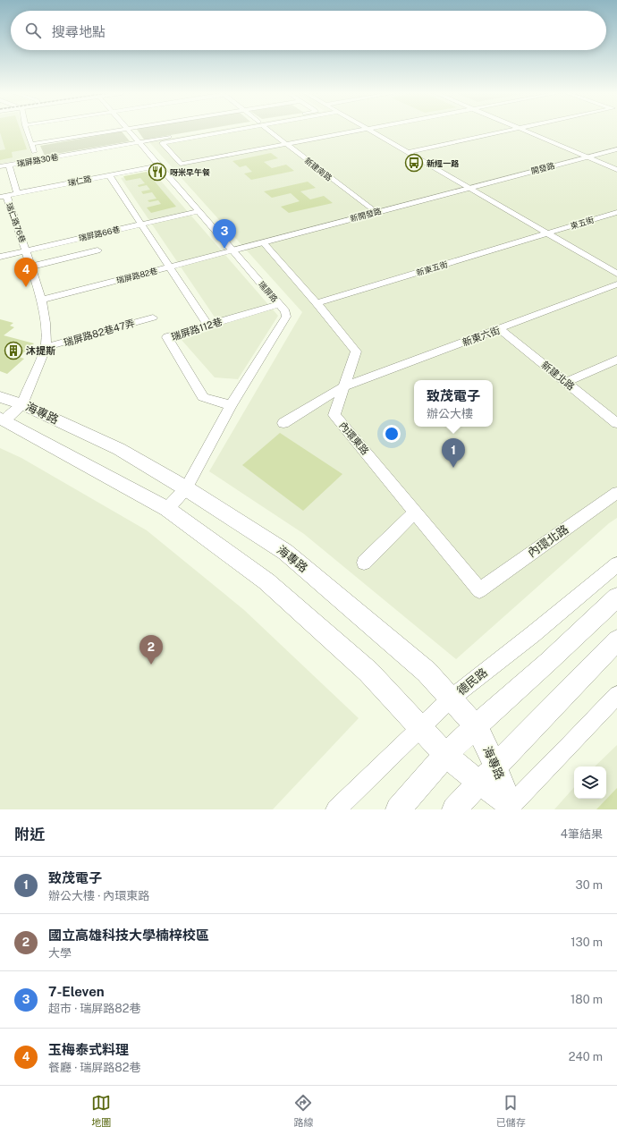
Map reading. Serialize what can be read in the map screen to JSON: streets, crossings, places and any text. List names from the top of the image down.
{
  "streets": {
    "street": [
      "瑞屏路30巷",
      "開發路",
      "新建南路",
      "瑞仁路",
      "新開發路",
      "瑞仁路76巷",
      "東五街",
      "瑞屏路66巷",
      "新東五街",
      "瑞屏路82巷",
      "瑞屏路",
      "瑞屏路112巷",
      "瑞屏路82巷47弄",
      "新東六街",
      "新建北路",
      "海專路",
      "內環東路",
      "內環北路",
      "德民路"
    ]
  },
  "crossings": [
    ["瑞屏路30巷", "瑞屏路"],
    ["開發路", "新開發路"],
    ["新建南路", "新開發路"],
    ["瑞仁路", "瑞仁路76巷"],
    ["瑞仁路", "瑞屏路"],
    ["新開發路", "瑞屏路82巷"],
    ["新開發路", "瑞屏路"],
    ["新開發路", "內環東路"],
    ["瑞仁路76巷", "瑞屏路66巷"],
    ["東五街", "新東五街"],
    ["瑞屏路66巷", "瑞屏路"],
    ["新東五街", "內環東路"],
    ["瑞屏路82巷", "瑞屏路"],
    ["瑞屏路", "瑞屏路112巷"],
    ["瑞屏路", "海專路"],
    ["新東六街", "新建北路"],
    ["新東六街", "內環東路"],
    ["海專路", "德民路"],
    ["內環東路", "內環北路"]
  ],
  "places": {
    "bus stop": ["新經一路"],
    "restaurant": ["呀米早午餐"],
    "building": ["沐提斯"]
  },
  "page": {
    "search": "搜尋地點",
    "pins": [
      "3",
      "4",
      "1",
      "2"
    ],
    "popup": ["致茂電子", "辦公大樓"],
    "heading": ["附近", "4筆結果"],
    "list": [
      {
        "mark": "1",
        "name": "致茂電子",
        "note": "辦公大樓 · 內環東路",
        "value": "30 m"
      },
      {
        "mark": "2",
        "name": "國立高雄科技大學楠梓校區",
        "note": "大學",
        "value": "130 m"
      },
      {
        "mark": "3",
        "name": "7-Eleven",
        "note": "超市 · 瑞屏路82巷",
        "value": "180 m"
      },
      {
        "mark": "4",
        "name": "玉梅泰式料理",
        "note": "餐廳 · 瑞屏路82巷",
        "value": "240 m"
      }
    ],
    "nav": ["地圖", "路線", "已儲存"]
  }
}
